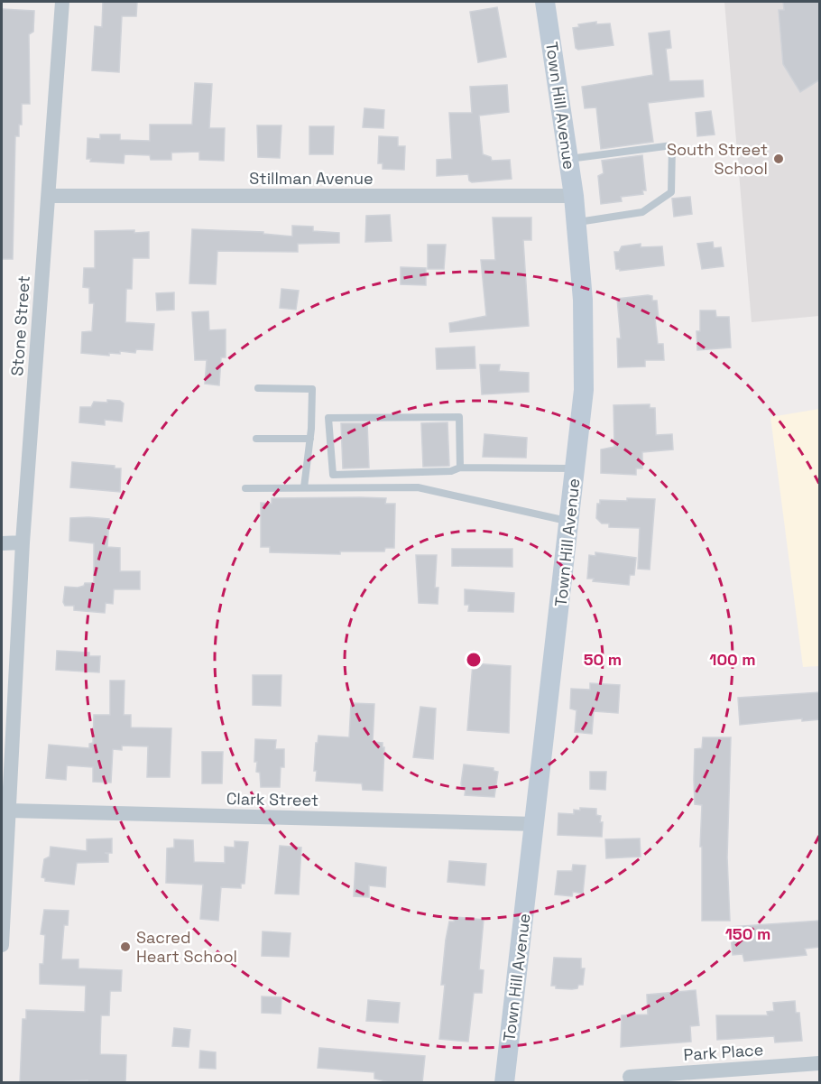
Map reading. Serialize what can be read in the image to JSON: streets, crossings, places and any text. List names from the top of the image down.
{
  "streets": {
    "street": [
      "Town Hill Avenue",
      "Stillman Avenue",
      "Stone Street",
      "Clark Street",
      "Park Place"
    ]
  },
  "crossings": [
    ["Town Hill Avenue", "Stillman Avenue"],
    ["Town Hill Avenue", "Clark Street"],
    ["Stillman Avenue", "Stone Street"],
    ["Stone Street", "Clark Street"]
  ],
  "places": ["South Street School", "Sacred Heart School"],
  "rings": ["50 m", "100 m", "150 m"]
}
